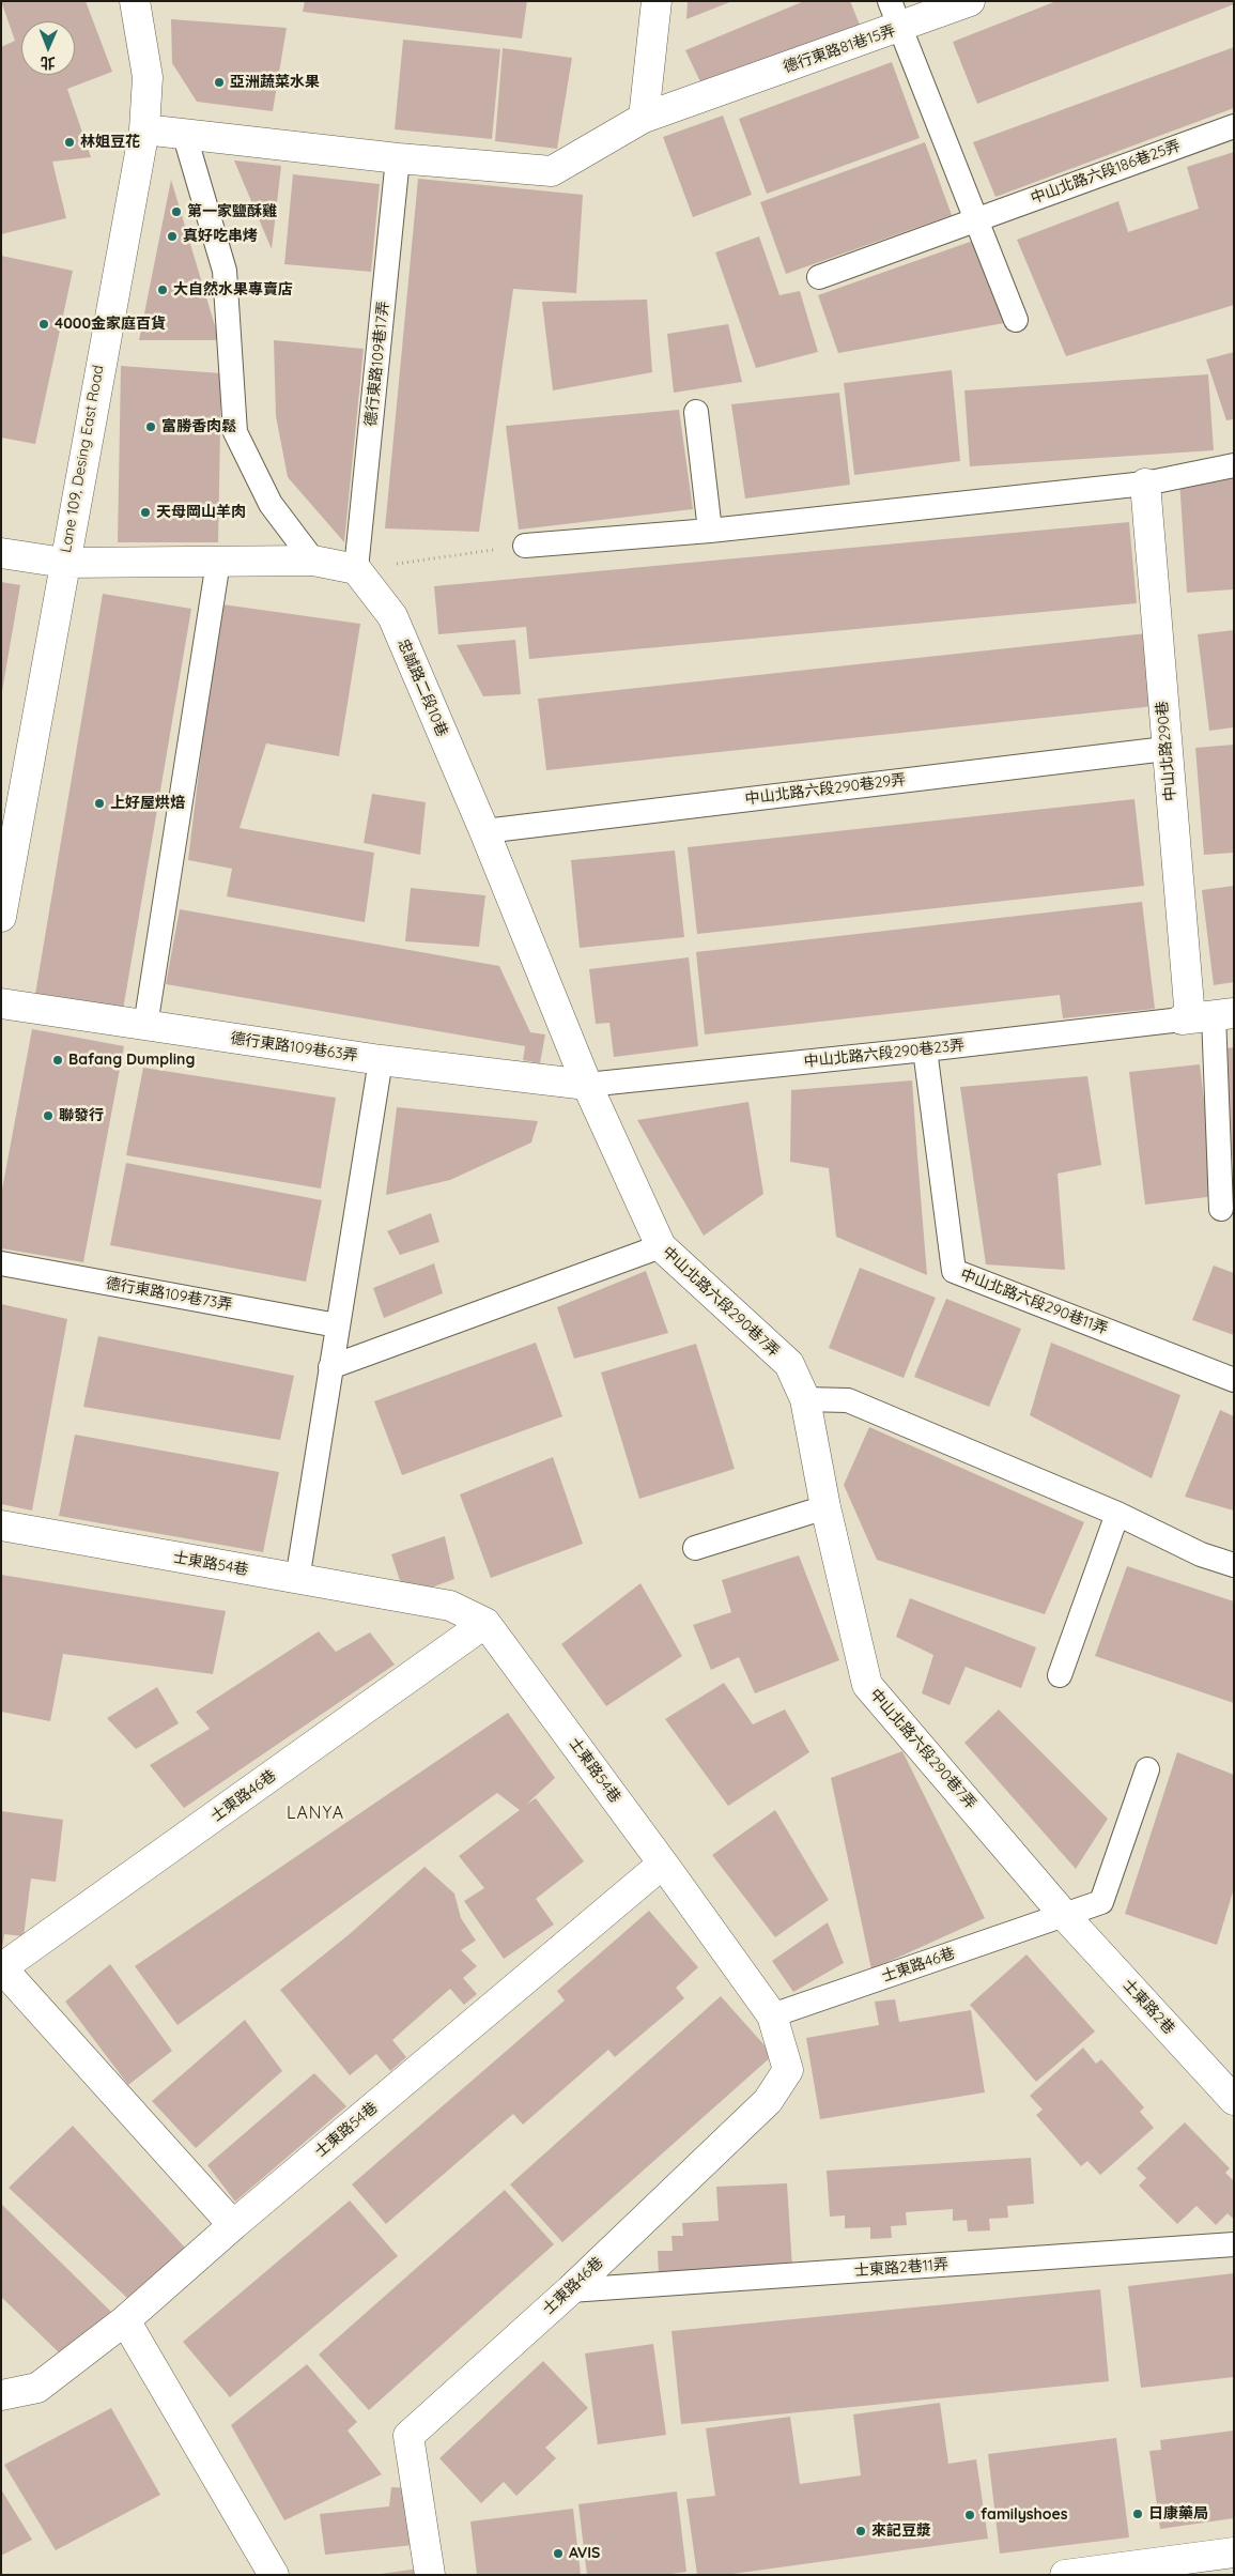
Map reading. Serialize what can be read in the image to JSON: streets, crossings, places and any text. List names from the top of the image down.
{
  "streets": {
    "street": [
      "德行東路81巷15弄",
      "Lane 109, Desing East Road",
      "忠誠路二段10巷",
      "中山北路290巷",
      "德行東路109巷63弄",
      "中山北路六段290巷7弄",
      "士東路54巷",
      "士東路46巷",
      "士東路2巷"
    ],
    "lane": [
      "中山北路六段186巷25弄",
      "德行東路109巷17弄",
      "中山北路六段290巷29弄",
      "中山北路六段290巷23弄",
      "德行東路109巷73弄",
      "中山北路六段290巷11弄",
      "士東路2巷11弄"
    ]
  },
  "crossings": [
    ["德行東路81巷15弄", "中山北路六段186巷25弄"],
    ["德行東路109巷17弄", "忠誠路二段10巷"],
    ["忠誠路二段10巷", "中山北路六段290巷29弄"],
    ["忠誠路二段10巷", "德行東路109巷63弄"],
    ["忠誠路二段10巷", "中山北路六段290巷23弄"],
    ["忠誠路二段10巷", "中山北路六段290巷7弄"],
    ["中山北路290巷", "中山北路六段290巷29弄"],
    ["中山北路290巷", "中山北路六段290巷23弄"],
    ["德行東路109巷63弄", "中山北路六段290巷23弄"],
    ["德行東路109巷63弄", "中山北路六段290巷7弄"],
    ["中山北路六段290巷23弄", "中山北路六段290巷7弄"],
    ["中山北路六段290巷23弄", "中山北路六段290巷11弄"],
    ["中山北路六段290巷7弄", "士東路46巷"],
    ["中山北路六段290巷7弄", "士東路2巷"],
    ["士東路54巷", "士東路46巷"],
    ["士東路46巷", "士東路2巷"],
    ["士東路46巷", "士東路2巷11弄"]
  ],
  "districts": ["LANYA"],
  "places": [
    "亞洲蔬菜水果",
    "林姐豆花",
    "第一家鹽酥雞",
    "真好吃串烤",
    "大自然水果專賣店",
    "4000金家庭百貨",
    "富勝香肉鬆",
    "天母岡山羊肉",
    "上好屋烘焙",
    "Bafang Dumpling",
    "聯發行",
    "日康藥局",
    "familyshoes",
    "來記豆漿",
    "AVIS"
  ],
  "north": "bottom"
}
